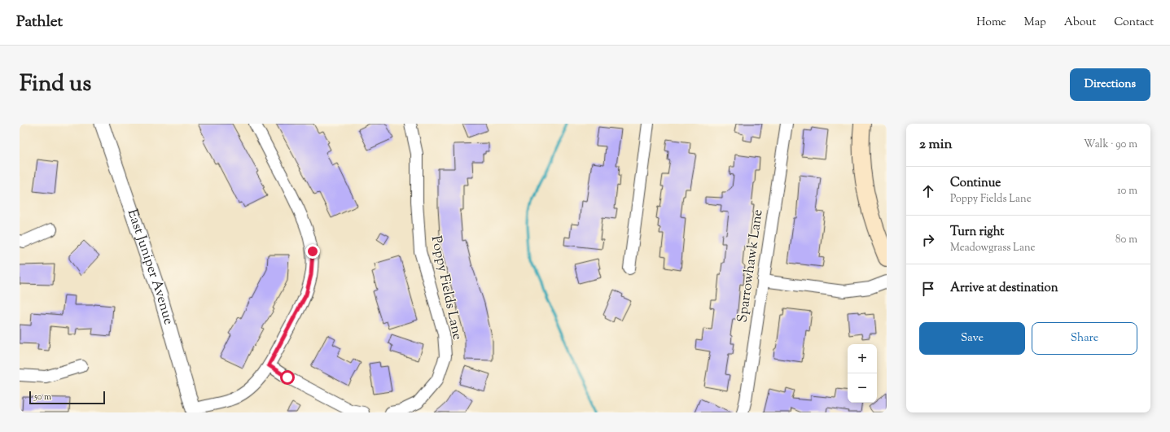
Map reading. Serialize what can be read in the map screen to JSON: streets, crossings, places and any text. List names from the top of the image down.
{
  "streets": {
    "street": ["Sparrowhawk Lane", "East Juniper Avenue", "Poppy Fields Lane"]
  },
  "scale_bar": "50 m",
  "page": {
    "header": "Pathlet",
    "nav": [
      "Home",
      "Map",
      "About",
      "Contact"
    ],
    "title": "Find us",
    "buttons": [
      "Directions",
      ["Save", "Share"]
    ],
    "heading": ["2 min", "Walk · 90 m"],
    "list": [
      ["Continue", "Poppy Fields Lane", "10 m"],
      ["Turn right", "Meadowgrass Lane", "80 m"],
      "Arrive at destination"
    ],
    "map_buttons": ["+", "−"],
    "scale": "50 m"
  }
}
